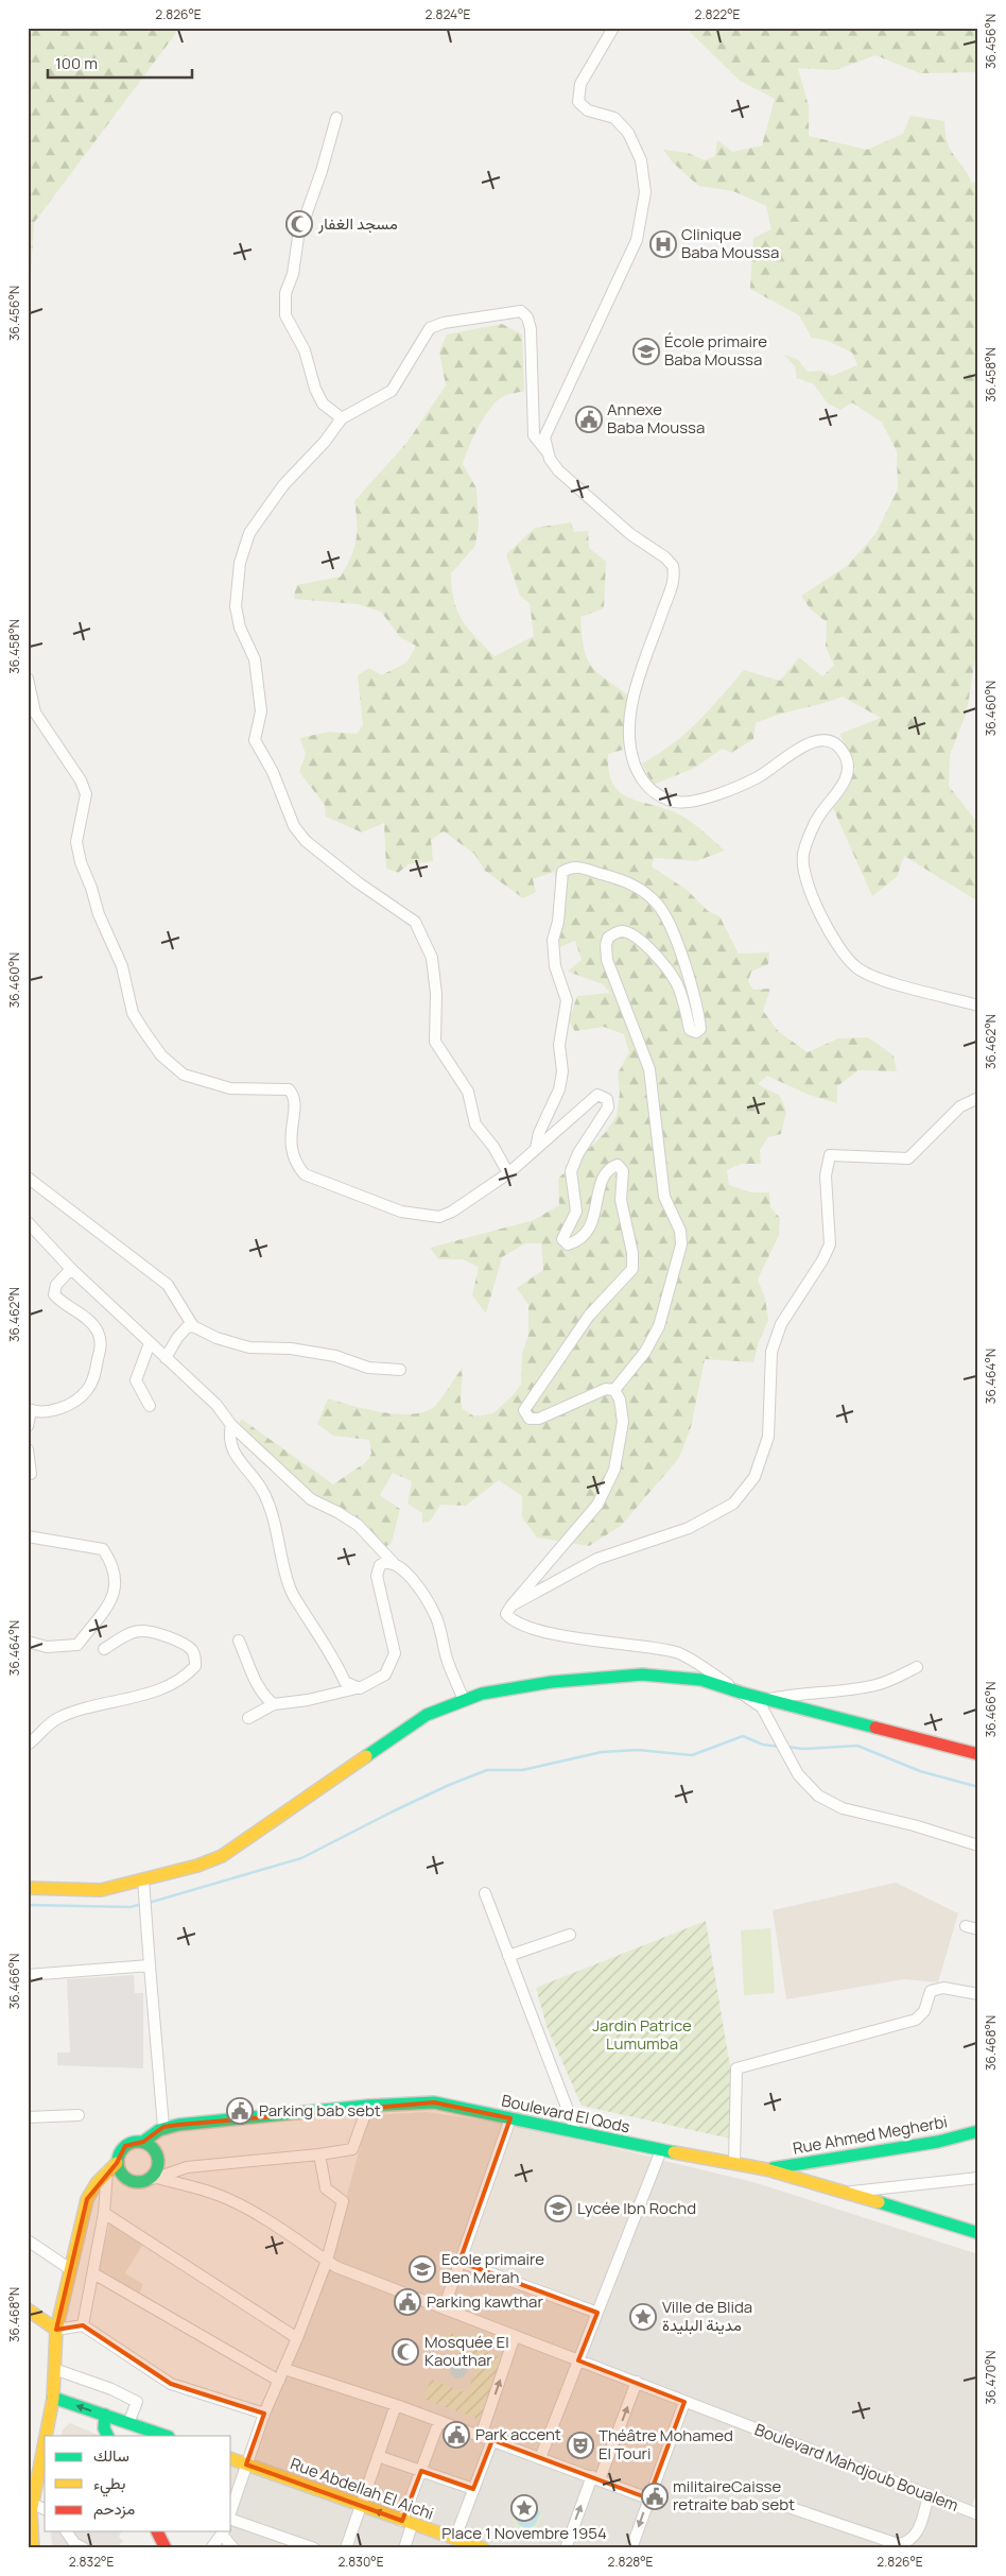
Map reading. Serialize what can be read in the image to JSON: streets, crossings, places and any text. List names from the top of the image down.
{
  "streets": {
    "main road": ["Boulevard El Qods", "Rue Ahmed Megherbi", "Rue Abdellah El Aichi"],
    "street": ["Boulevard Mahdjoub Boualem"]
  },
  "crossings": [
    ["Boulevard El Qods", "Rue Ahmed Megherbi"]
  ],
  "parks": ["Jardin Patrice Lumumba"],
  "places": {
    "mosque": ["مسجد الغفار", "Mosquée El Kaouthar"],
    "hospital": ["Clinique Baba Moussa"],
    "school or university": ["École primaire Baba Moussa", "Lycée Ibn Rochd", "Ecole primaire Ben Merah"],
    "public building": [
      "Annexe Baba Moussa",
      "Parking bab sebt",
      "Parking kawthar",
      "Park accent",
      "militaireCaisse retraite bab sebt"
    ],
    "place": ["Ville de Blida مدينة البليدة", "Place 1 Novembre 1954"],
    "theatre": ["Théâtre Mohamed El Touri"]
  },
  "legend": ["سالك", "بطيء", "مزدحم"],
  "scale_bar": "100 m",
  "coordinates": [
    "2.826°E",
    "2.824°E",
    "2.822°E",
    "36.456°N",
    "36.458°N",
    "36.460°N",
    "36.462°N",
    "36.464°N",
    "36.466°N",
    "36.468°N",
    "36.470°N",
    "2.832°E",
    "2.830°E",
    "2.828°E"
  ]
}
